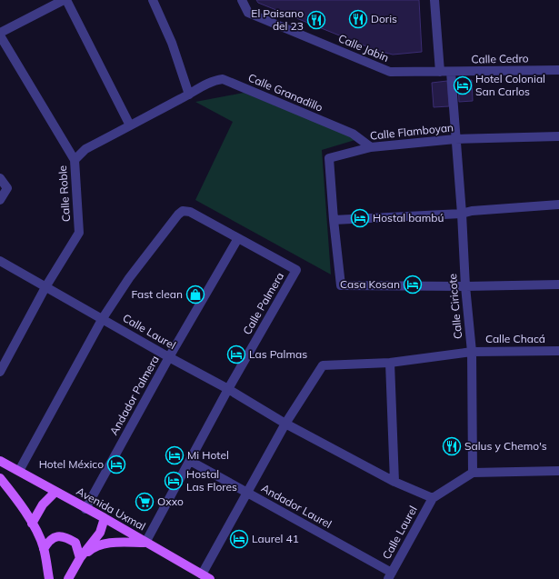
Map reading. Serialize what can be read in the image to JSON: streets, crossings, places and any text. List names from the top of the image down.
{
  "streets": {
    "main road": ["Avenida Uxmal"],
    "street": [
      "Calle Jabin",
      "Calle Cedro",
      "Calle Granadillo",
      "Calle Flamboyan",
      "Calle Roble",
      "Calle Palmera",
      "Calle Ciricote",
      "Calle Laurel",
      "Calle Chacá",
      "Andador Palmera",
      "Andador Laurel"
    ]
  },
  "crossings": [
    ["Calle Jabin", "Calle Cedro"],
    ["Calle Cedro", "Calle Ciricote"],
    ["Calle Granadillo", "Calle Flamboyan"],
    ["Calle Granadillo", "Calle Roble"],
    ["Calle Flamboyan", "Calle Ciricote"],
    ["Calle Roble", "Calle Laurel"],
    ["Calle Palmera", "Calle Laurel"],
    ["Calle Palmera", "Andador Palmera"],
    ["Calle Palmera", "Andador Laurel"],
    ["Calle Palmera", "Avenida Uxmal"],
    ["Calle Ciricote", "Calle Laurel"],
    ["Calle Ciricote", "Calle Chacá"],
    ["Calle Laurel", "Andador Palmera"],
    ["Calle Laurel", "Andador Laurel"],
    ["Andador Palmera", "Avenida Uxmal"]
  ],
  "places": {
    "restaurant": ["Doris", "El Paisano del 23", "Salus y Chemo's"],
    "hotel": [
      "Hotel Colonial San Carlos",
      "Hostal bambú",
      "Casa Kosan",
      "Las Palmas",
      "Mi Hotel",
      "Hotel México",
      "Hostal Las Flores",
      "Laurel 41"
    ],
    "shop": ["Fast clean"],
    "supermarket": ["Oxxo"]
  }
}
